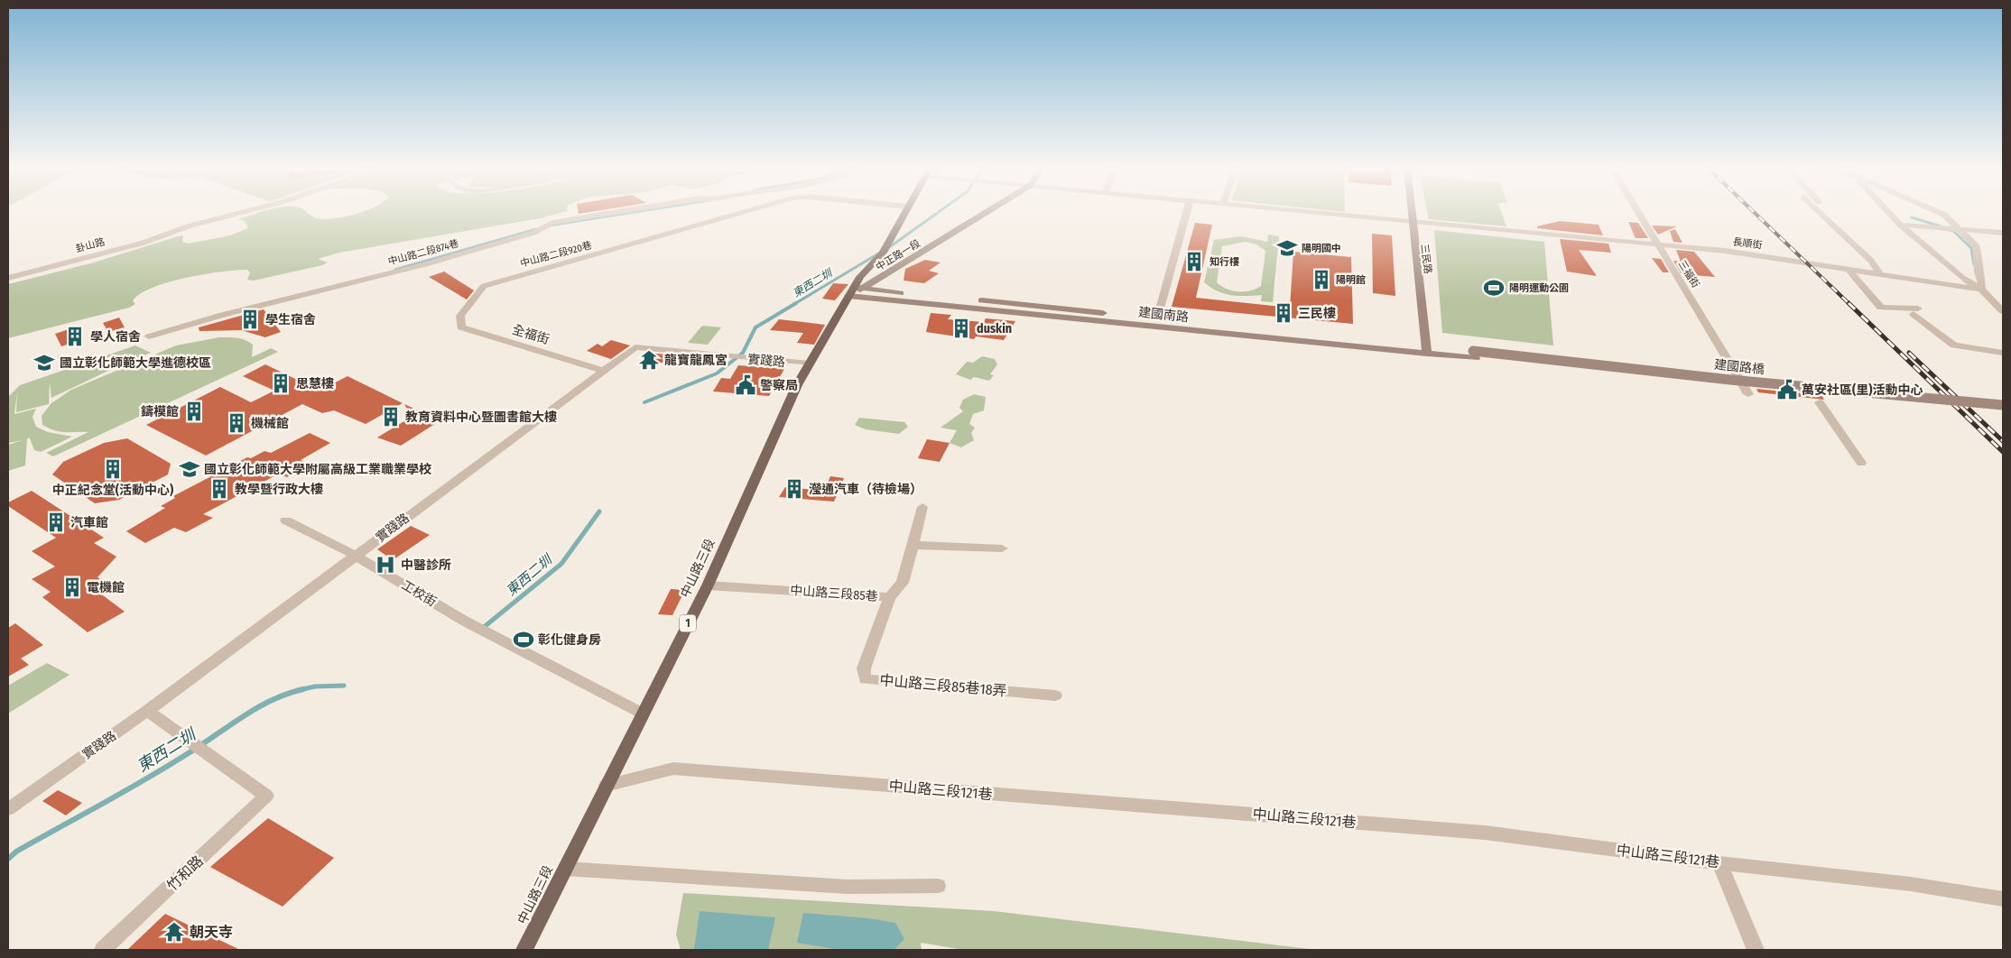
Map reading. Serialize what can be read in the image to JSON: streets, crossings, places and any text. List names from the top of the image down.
{
  "streets": {
    "main road": ["中山路三段", "1"],
    "street": [
      "長順街",
      "卦山路",
      "中山路二段874巷",
      "中山路二段920巷",
      "中正路一段",
      "三民路",
      "三福街",
      "建國南路",
      "全福街",
      "實踐路",
      "建國路橋",
      "工校街",
      "中山路三段85巷",
      "中山路三段85巷18弄",
      "中山路三段121巷",
      "竹和路"
    ]
  },
  "crossings": [
    ["長順街", "三民路"],
    ["長順街", "三福街"],
    ["中山路二段920巷", "全福街"],
    ["中正路一段", "建國南路"],
    ["中正路一段", "中山路三段"],
    ["中正路一段", "1"],
    ["三民路", "建國南路"],
    ["建國南路", "建國路橋"],
    ["建國南路", "中山路三段"],
    ["建國南路", "1"],
    ["全福街", "實踐路"],
    ["實踐路", "中山路三段"],
    ["實踐路", "工校街"],
    ["實踐路", "竹和路"],
    ["中山路三段", "工校街"],
    ["中山路三段", "中山路三段85巷"],
    ["中山路三段", "1"],
    ["中山路三段", "中山路三段121巷"],
    ["中山路三段85巷", "中山路三段85巷18弄"]
  ],
  "water": ["東西二圳"],
  "places": {
    "school or university": ["陽明國中", "國立彰化師範大學進德校區", "國立彰化師範大學附屬高級工業職業學校"],
    "building": [
      "知行樓",
      "陽明館",
      "三民樓",
      "學生宿舍",
      "duskin",
      "學人宿舍",
      "思慧樓",
      "鑄模館",
      "教育資料中心暨圖書館大樓",
      "機械館",
      "中正紀念堂(活動中心)",
      "教學暨行政大樓",
      "瀅通汽車（待檢場）",
      "汽車館",
      "電機館"
    ],
    "sports": ["陽明運動公園", "彰化健身房"],
    "temple": ["龍寶龍鳳宮", "朝天寺"],
    "public building": ["警察局", "萬安社區(里)活動中心"],
    "hospital": ["中醫診所"]
  }
}
